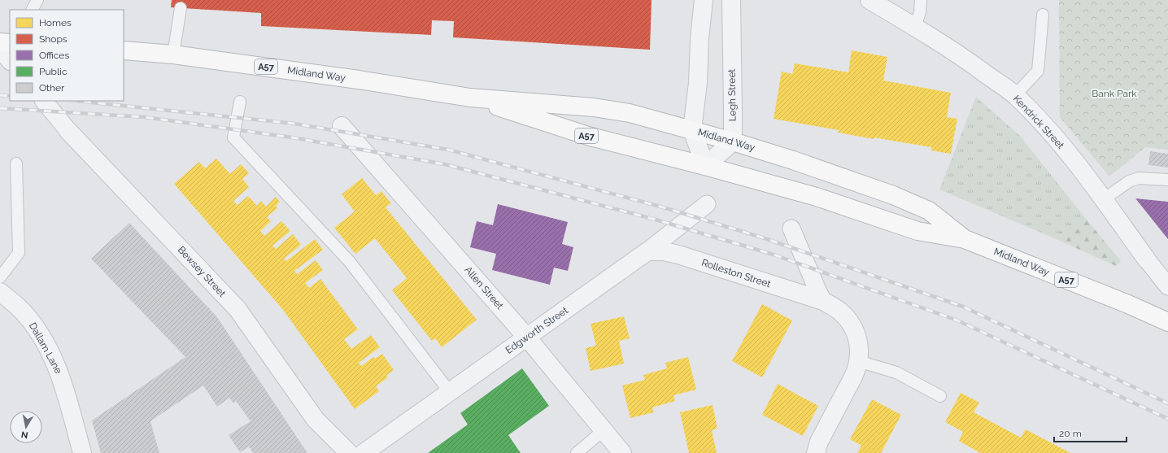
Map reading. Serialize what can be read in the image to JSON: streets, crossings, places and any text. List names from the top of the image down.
{
  "streets": {
    "highway": ["A57", "Midland Way"],
    "street": [
      "Legh Street",
      "Kendrick Street",
      "Bewsey Street",
      "Rolleston Street",
      "Allen Street",
      "Edgworth Street",
      "Dallam Lane"
    ]
  },
  "crossings": [
    ["Midland Way", "Legh Street"],
    ["Rolleston Street", "Edgworth Street"],
    ["Allen Street", "Edgworth Street"]
  ],
  "parks": ["Bank Park"],
  "legend": [
    "Homes",
    "Shops",
    "Offices",
    "Public",
    "Other"
  ],
  "scale_bar": "20 m",
  "north": "bottom"
}
